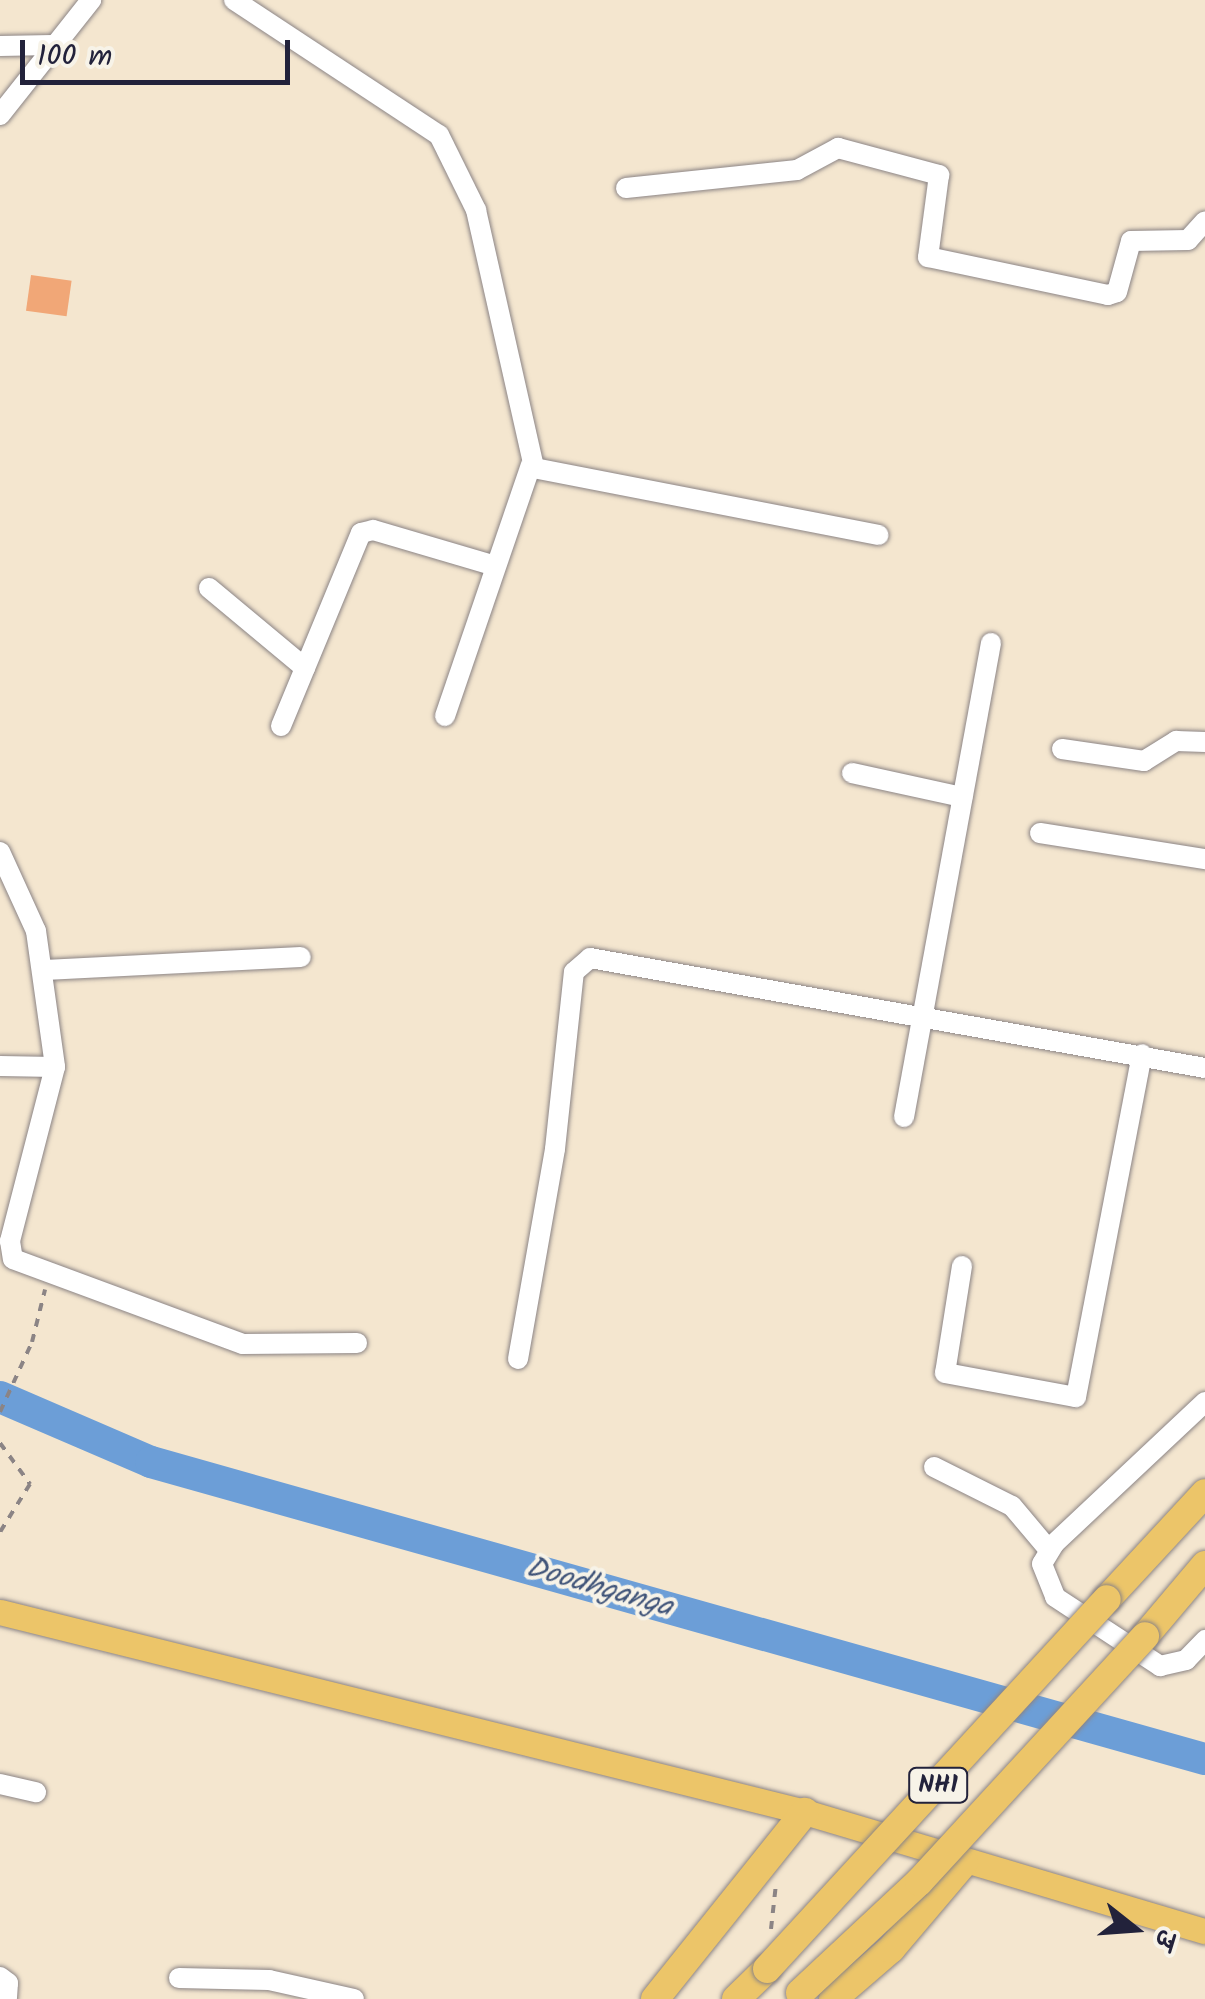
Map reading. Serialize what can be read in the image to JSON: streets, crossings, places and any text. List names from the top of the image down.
{
  "streets": {
    "highway": ["NH1"]
  },
  "water": ["Doodhganga"],
  "scale_bar": "100 m",
  "north": "right"
}
